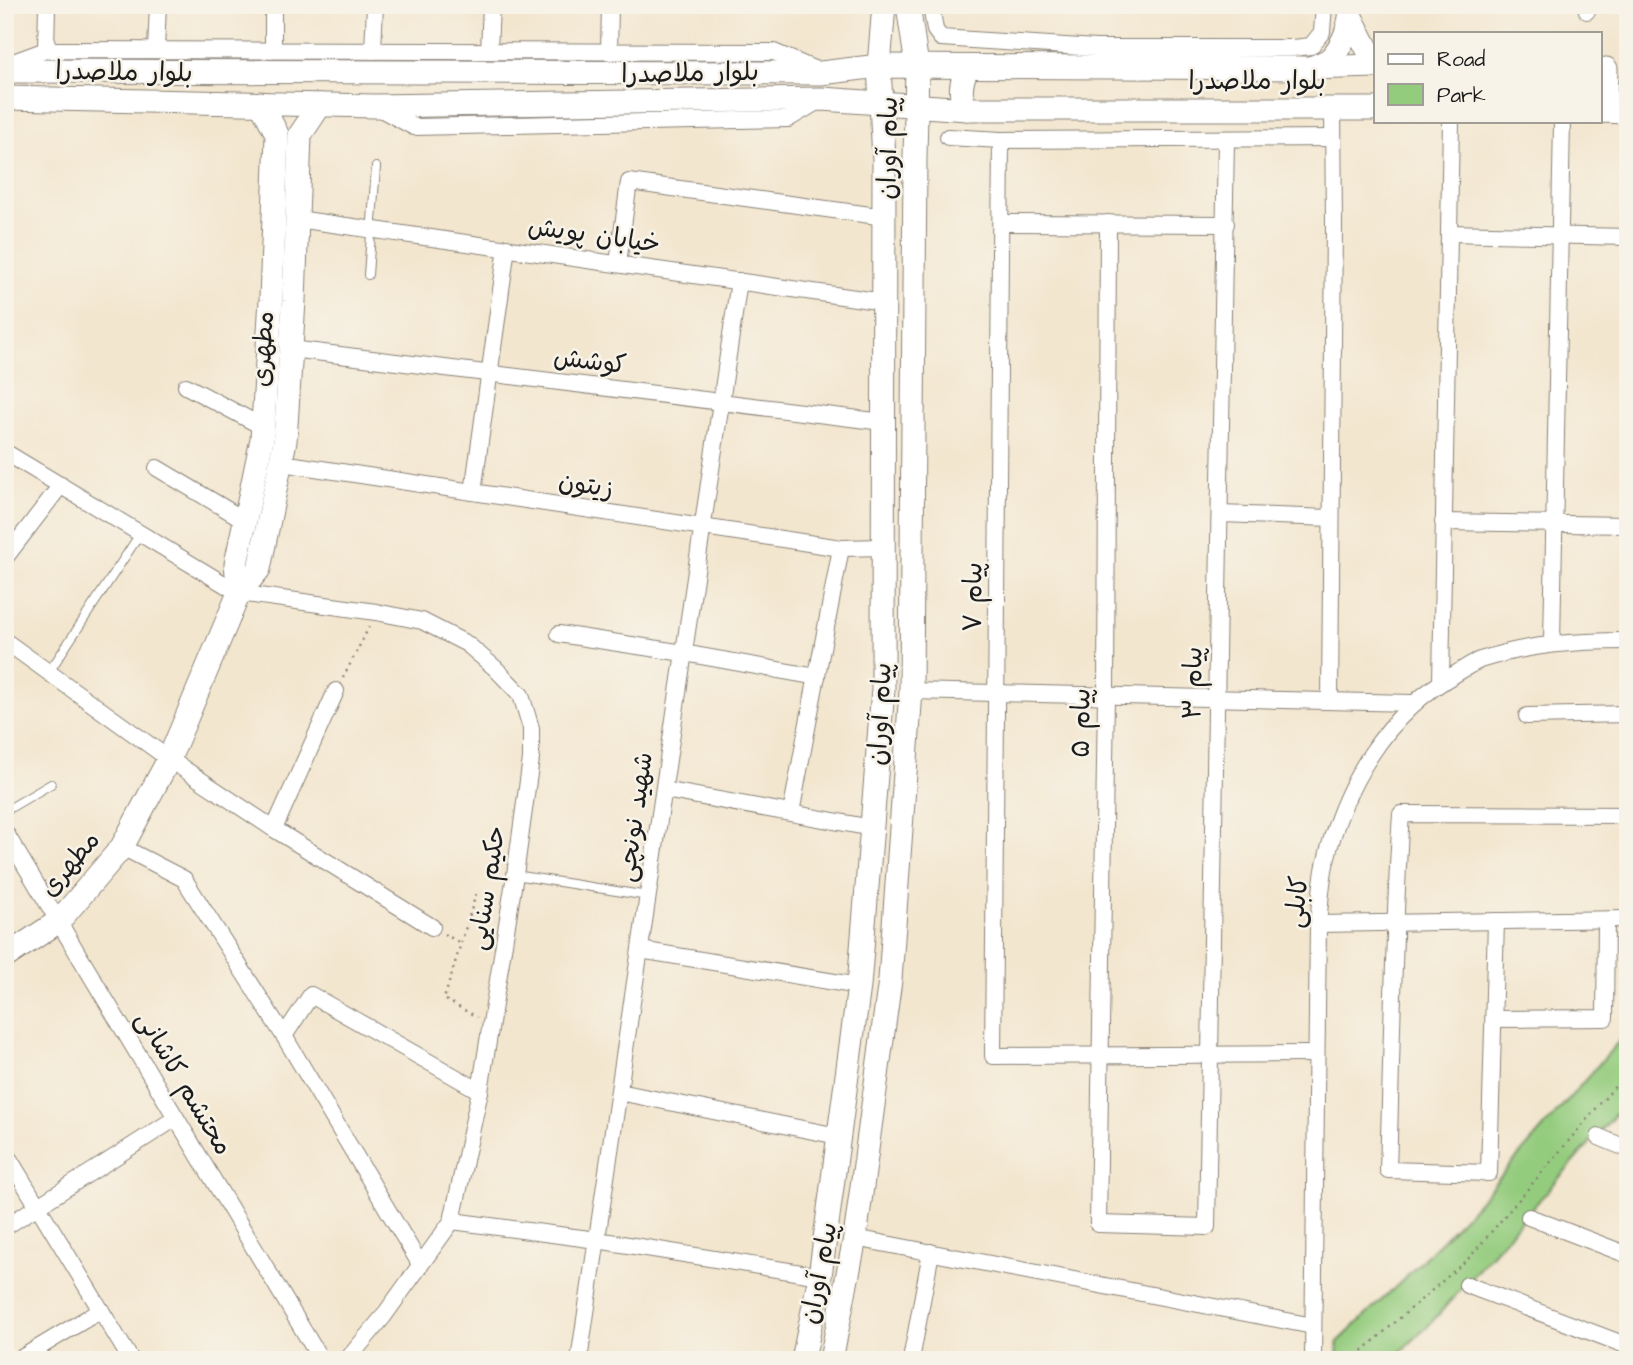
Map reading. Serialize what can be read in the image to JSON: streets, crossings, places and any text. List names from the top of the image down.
{
  "streets": {
    "main road": ["بلوار ملاصدرا", "پیام آوران", "مطهری"],
    "street": [
      "خیابان پویش",
      "کوشش",
      "زیتون",
      "پیام ۷",
      "پیام ۳",
      "پیام ۵",
      "شهید نونچی",
      "حکیم سنایی",
      "کابلی",
      "محتشم کاشانی"
    ]
  },
  "crossings": [
    ["بلوار ملاصدرا", "پیام آوران"],
    ["بلوار ملاصدرا", "مطهری"],
    ["پیام آوران", "خیابان پویش"],
    ["پیام آوران", "کوشش"],
    ["پیام آوران", "زیتون"],
    ["خیابان پویش", "مطهری"],
    ["خیابان پویش", "شهید نونچی"],
    ["مطهری", "کوشش"],
    ["مطهری", "زیتون"],
    ["مطهری", "حکیم سنایی"],
    ["مطهری", "محتشم کاشانی"],
    ["کوشش", "شهید نونچی"],
    ["زیتون", "شهید نونچی"],
    ["پیام ۷", "پیام ۵"],
    ["پیام ۳", "پیام ۵"]
  ],
  "legend": ["Road", "Park"]
}
